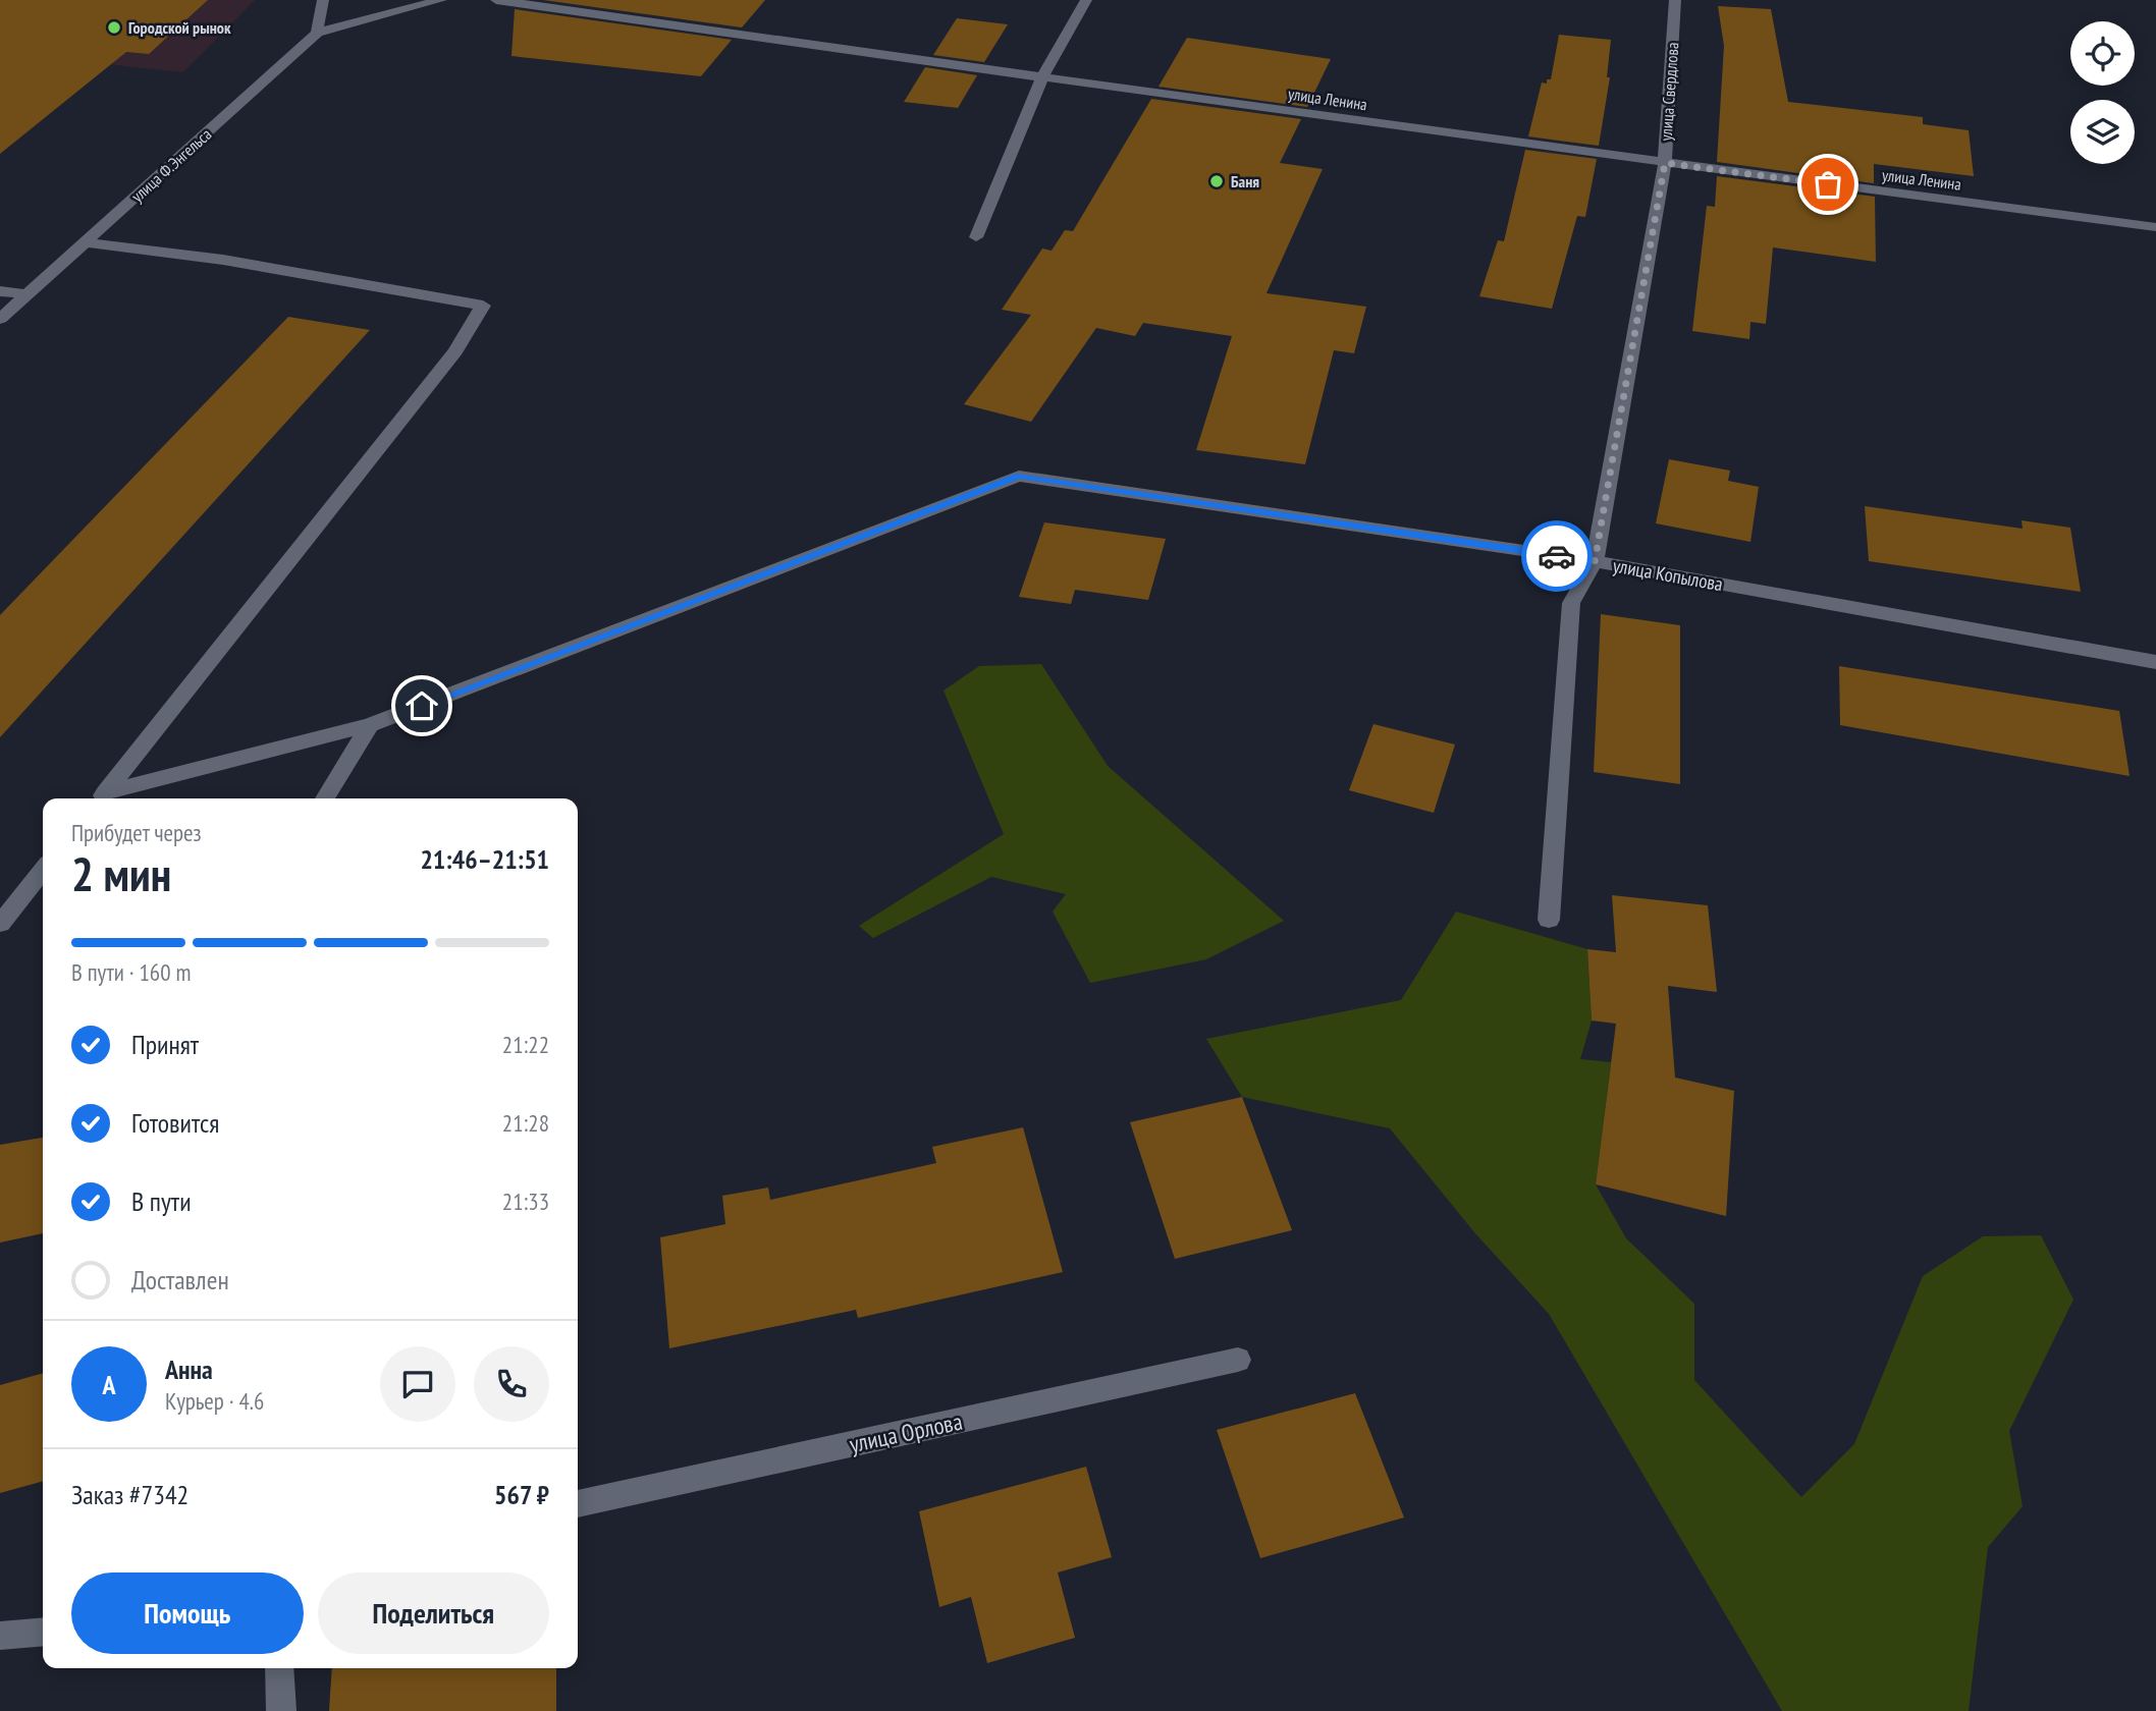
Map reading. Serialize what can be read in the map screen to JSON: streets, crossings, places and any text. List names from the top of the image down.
{
  "streets": {
    "street": [
      "улица Свердлова",
      "улица Ленина",
      "улица Ф.Энгельса",
      "улица Копылова",
      "улица Орлова"
    ]
  },
  "crossings": [
    ["улица Свердлова", "улица Ленина"],
    ["улица Свердлова", "улица Копылова"]
  ],
  "places": ["Городской рынок", "Баня"],
  "page": {
    "heading": ["2 мин", "Прибудет через", "21:46–21:51"],
    "panel": [
      "Анна",
      "Курьер · 4.6",
      "Заказ #7342",
      "567 ₽"
    ],
    "bar": "В пути · 160 m",
    "list": [
      ["Принят", "21:22"],
      ["Готовится", "21:28"],
      ["В пути", "21:33"],
      "Доставлен"
    ],
    "round": "А",
    "buttons": ["Помощь", "Поделиться"]
  }
}
